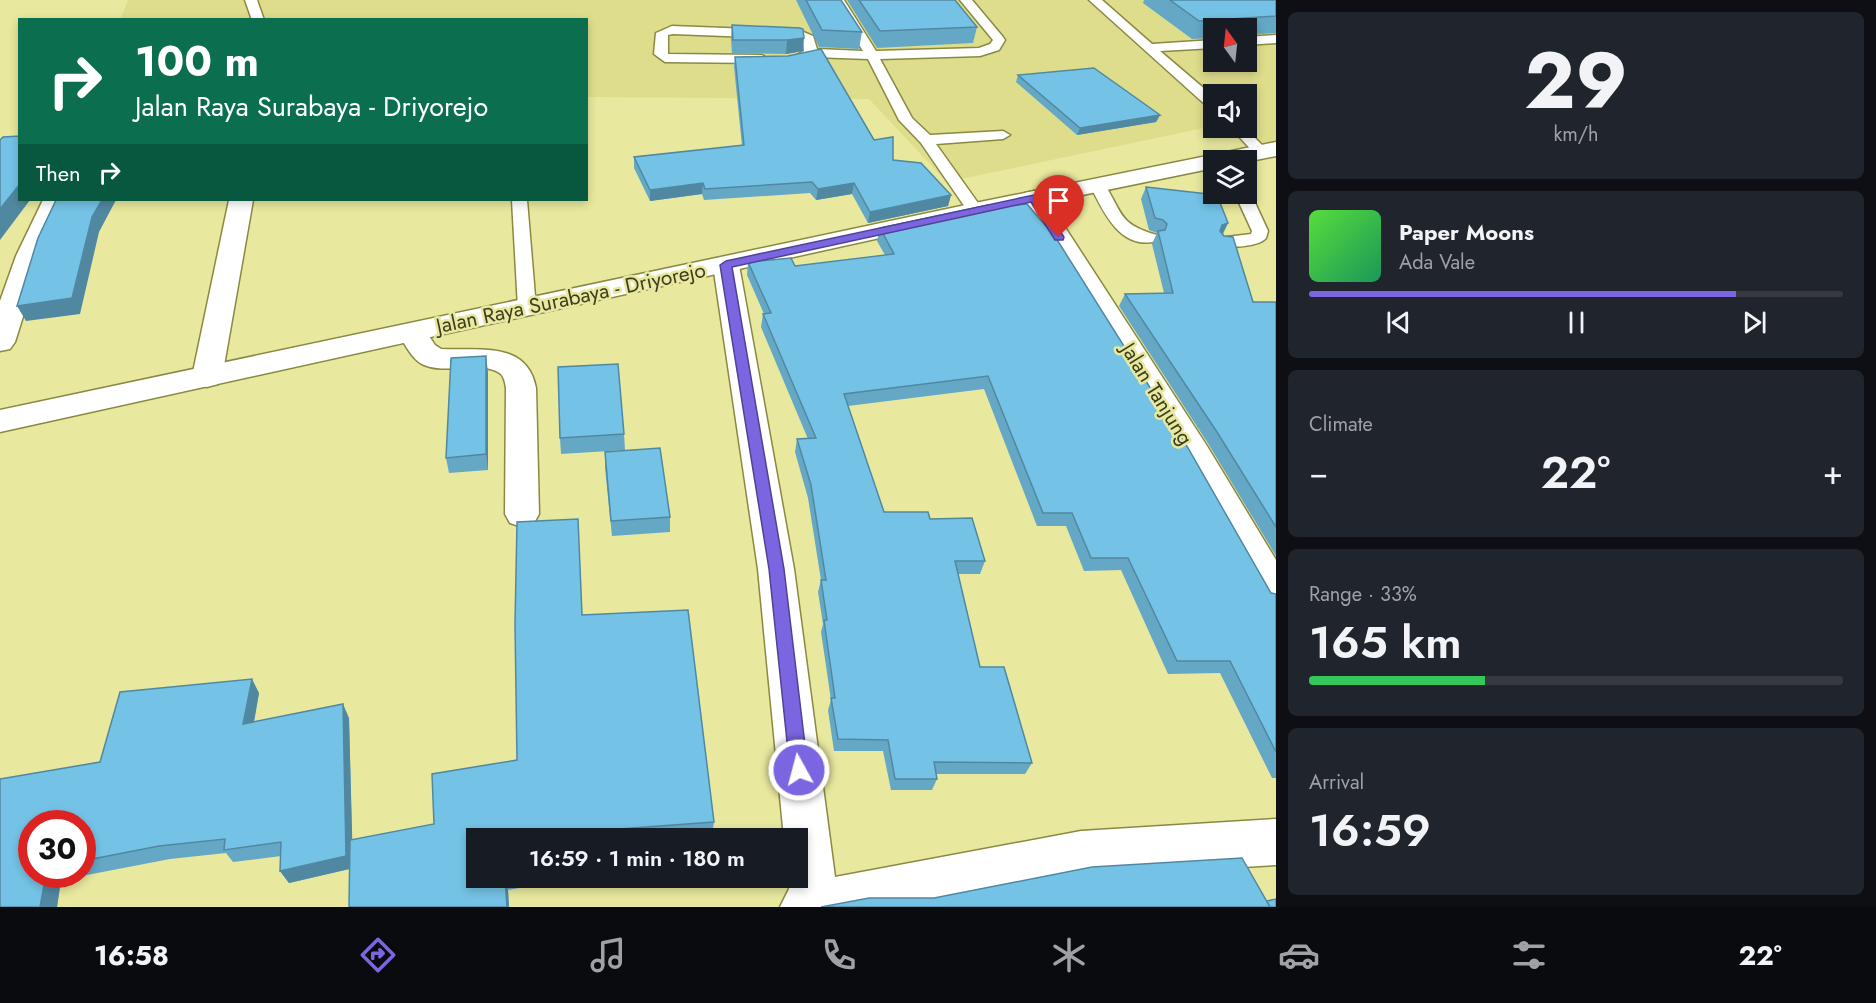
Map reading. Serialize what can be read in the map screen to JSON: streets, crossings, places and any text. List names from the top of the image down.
{
  "streets": {
    "street": ["Jalan Raya Surabaya - Driyorejo", "Jalan Tanjung"]
  },
  "crossings": [
    ["Jalan Raya Surabaya - Driyorejo", "Jalan Tanjung"]
  ],
  "north": "top",
  "page": {
    "tile": [
      ["29", "km/h"],
      "Climate",
      ["Range · 33%", "165 km"],
      ["Arrival", "16:59"]
    ],
    "turn": ["100 m", "Jalan Raya Surabaya - Driyorejo"],
    "then": "Then",
    "song": ["Paper Moons", "Ada Vale"],
    "heat": ["−", "22°", "+"],
    "limit": "30",
    "trip": "16:59 · 1 min · 180 m",
    "tabs": ["16:58", "22°"]
  }
}
